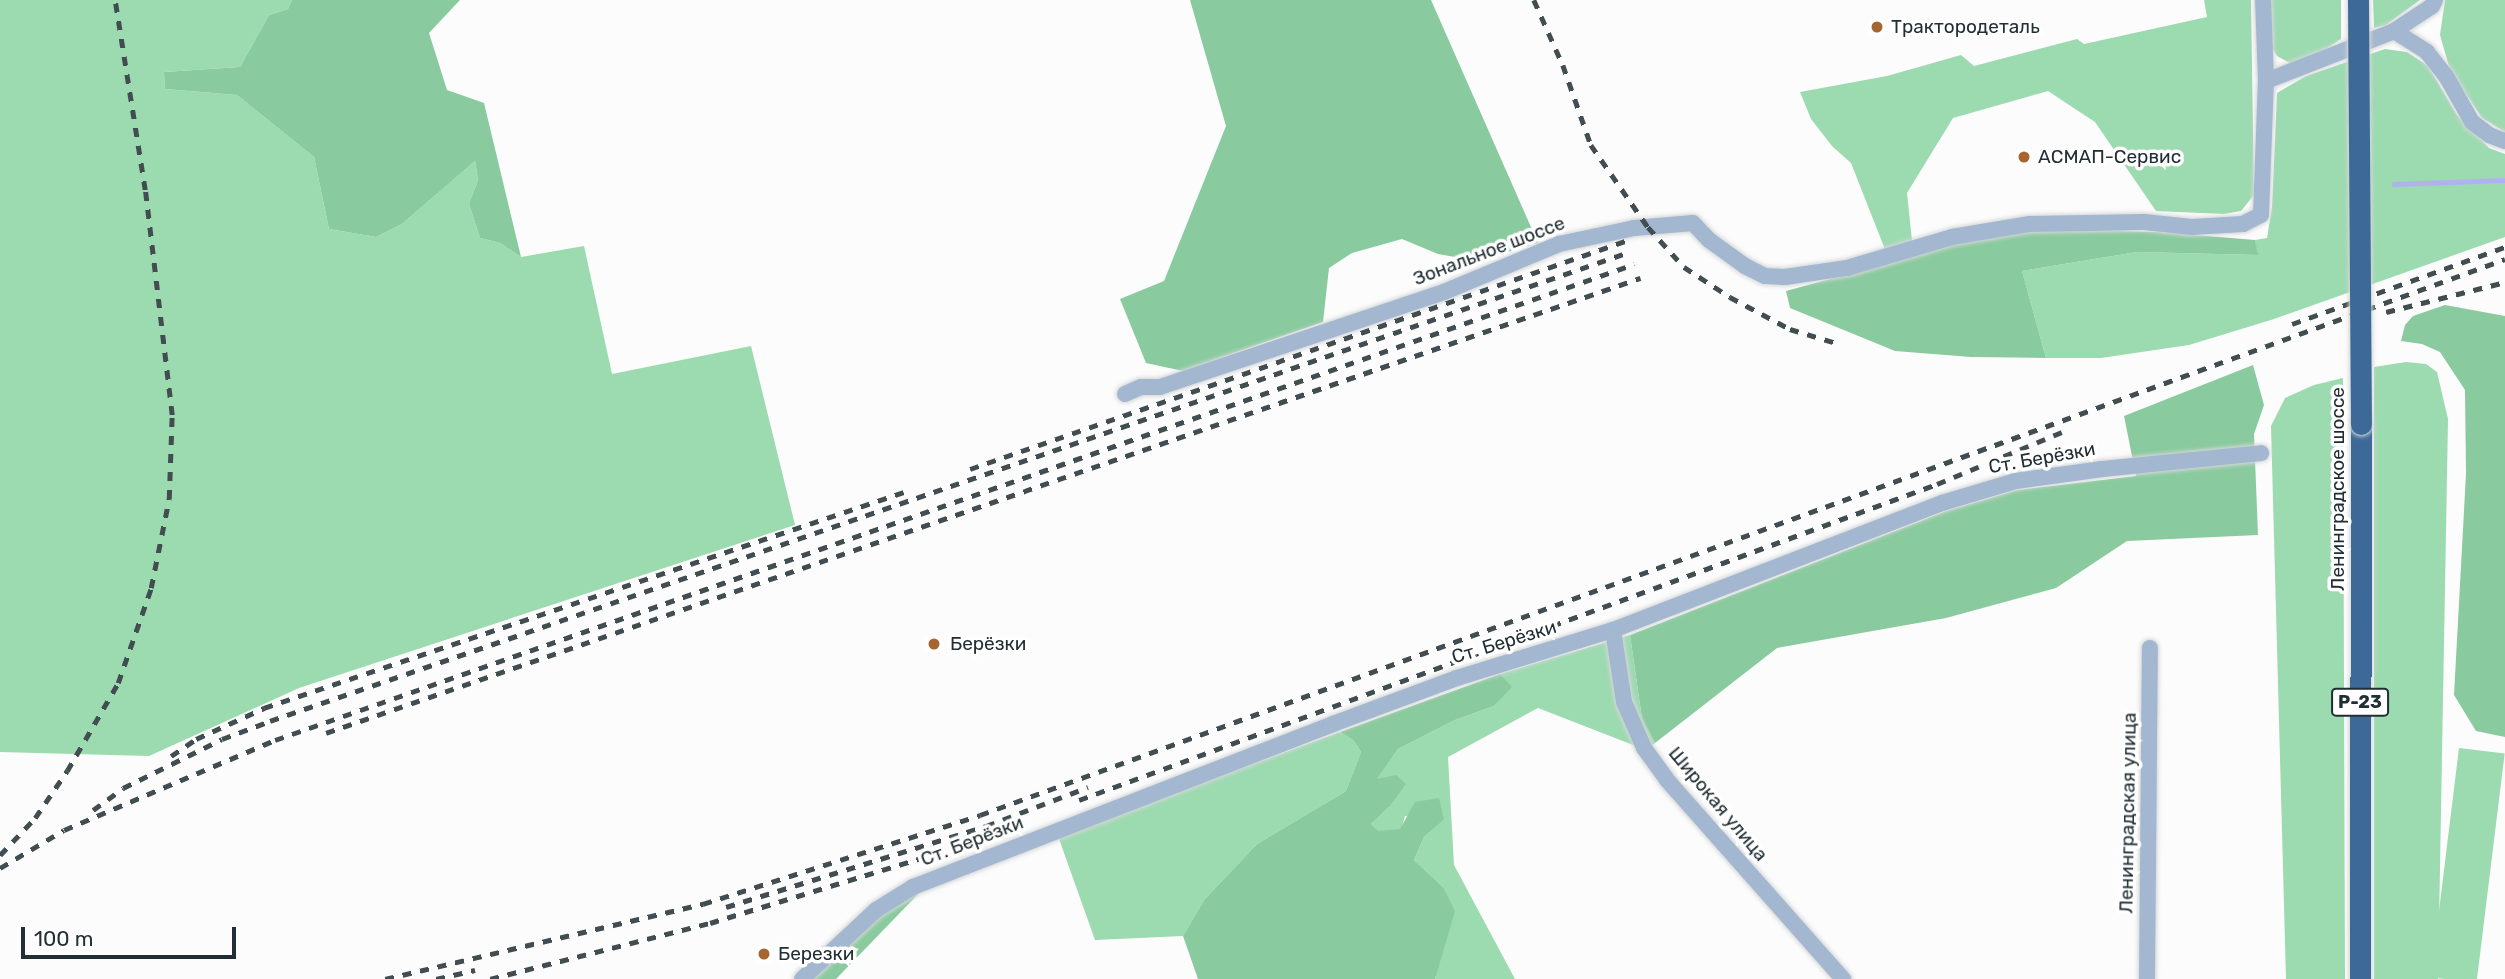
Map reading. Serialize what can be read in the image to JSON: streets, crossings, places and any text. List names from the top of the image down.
{
  "streets": {
    "highway": ["Ленинградское шоссе", "Р-23"],
    "street": [
      "Зональное шоссе",
      "Ст. Берёзки",
      "Широкая улица",
      "Ленинградская улица"
    ]
  },
  "crossings": [
    ["Ст. Берёзки", "Широкая улица"]
  ],
  "places": [
    "Трактородеталь",
    "АСМАП-Сервис",
    "Берёзки",
    "Березки"
  ],
  "scale_bar": "100 m"
}
